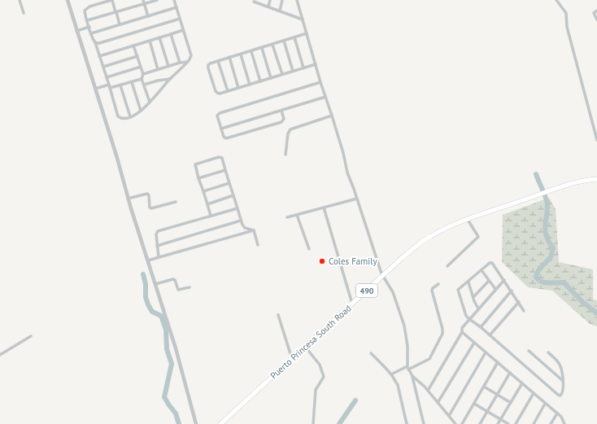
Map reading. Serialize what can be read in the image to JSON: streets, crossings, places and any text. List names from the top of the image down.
{
  "streets": {
    "main road": ["490", "Puerto Princesa South Road"]
  },
  "places": ["Coles Family"]
}
